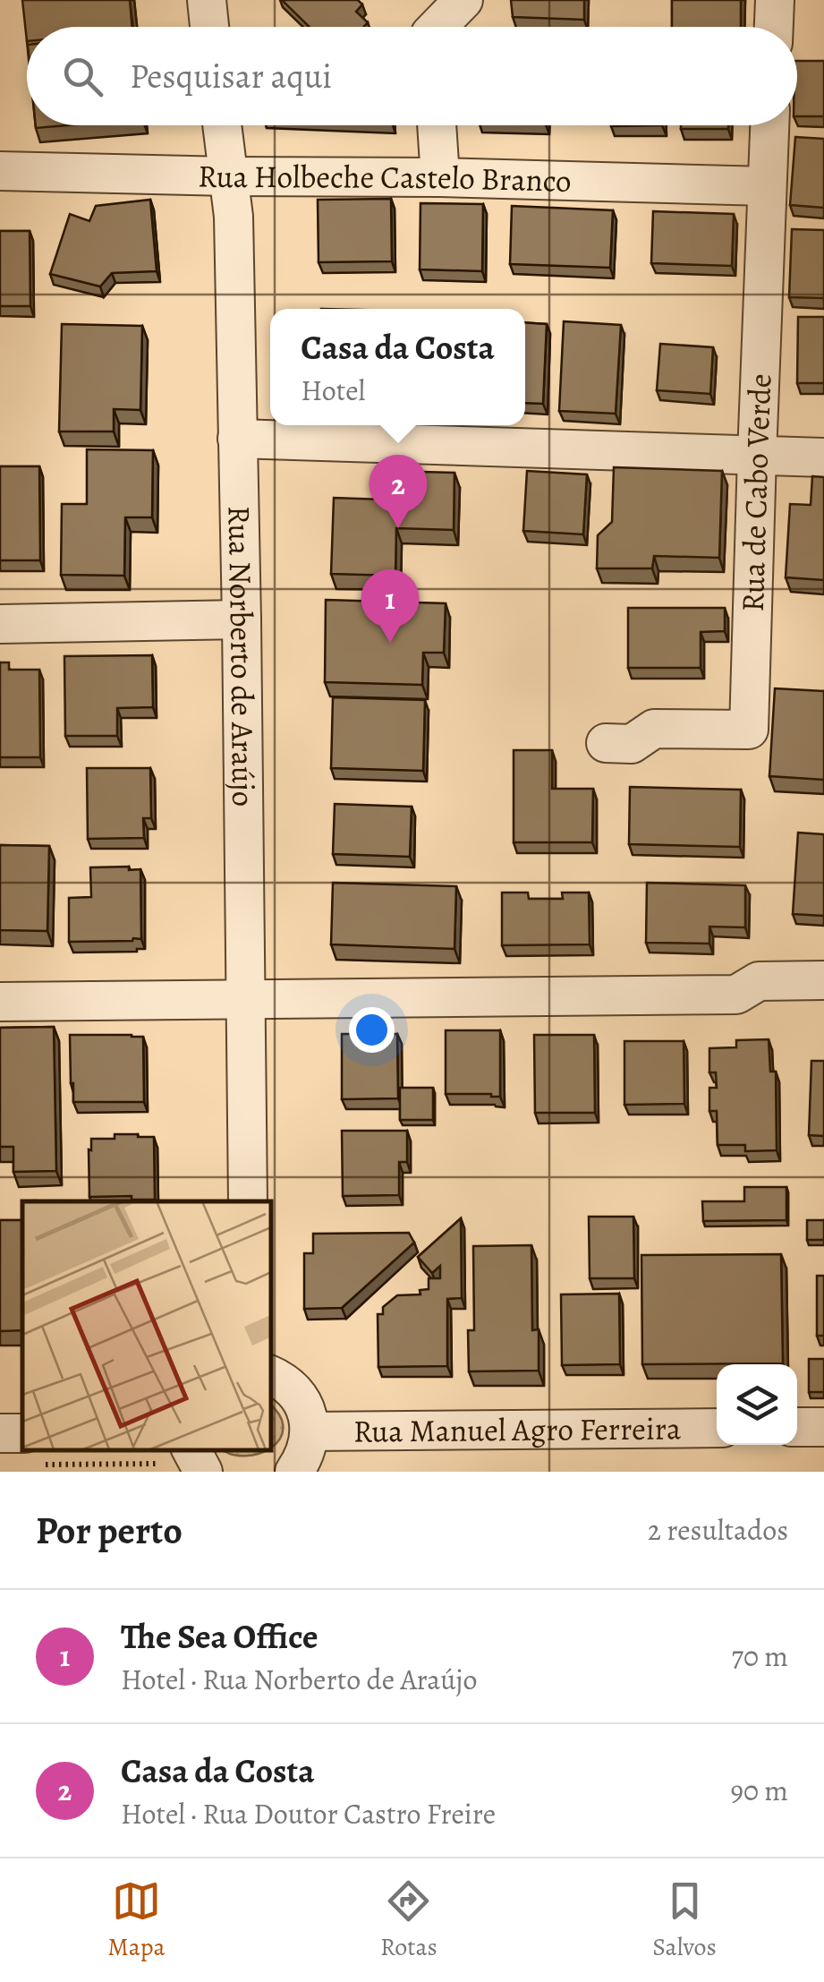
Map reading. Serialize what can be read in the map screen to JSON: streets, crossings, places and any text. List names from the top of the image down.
{
  "streets": {
    "street": [
      "Rua Holbeche Castelo Branco",
      "Rua de Cabo Verde",
      "Rua Norberto de Araújo",
      "Rua Manuel Agro Ferreira"
    ]
  },
  "crossings": [
    ["Rua Holbeche Castelo Branco", "Rua de Cabo Verde"],
    ["Rua Holbeche Castelo Branco", "Rua Norberto de Araújo"]
  ],
  "page": {
    "search": "Pesquisar aqui",
    "popup": ["Casa da Costa", "Hotel"],
    "pins": ["2", "1"],
    "heading": ["Por perto", "2 resultados"],
    "list": [
      {
        "mark": "1",
        "name": "The Sea Office",
        "note": "Hotel · Rua Norberto de Araújo",
        "value": "70 m"
      },
      {
        "mark": "2",
        "name": "Casa da Costa",
        "note": "Hotel · Rua Doutor Castro Freire",
        "value": "90 m"
      }
    ],
    "nav": ["Mapa", "Rotas", "Salvos"]
  }
}
